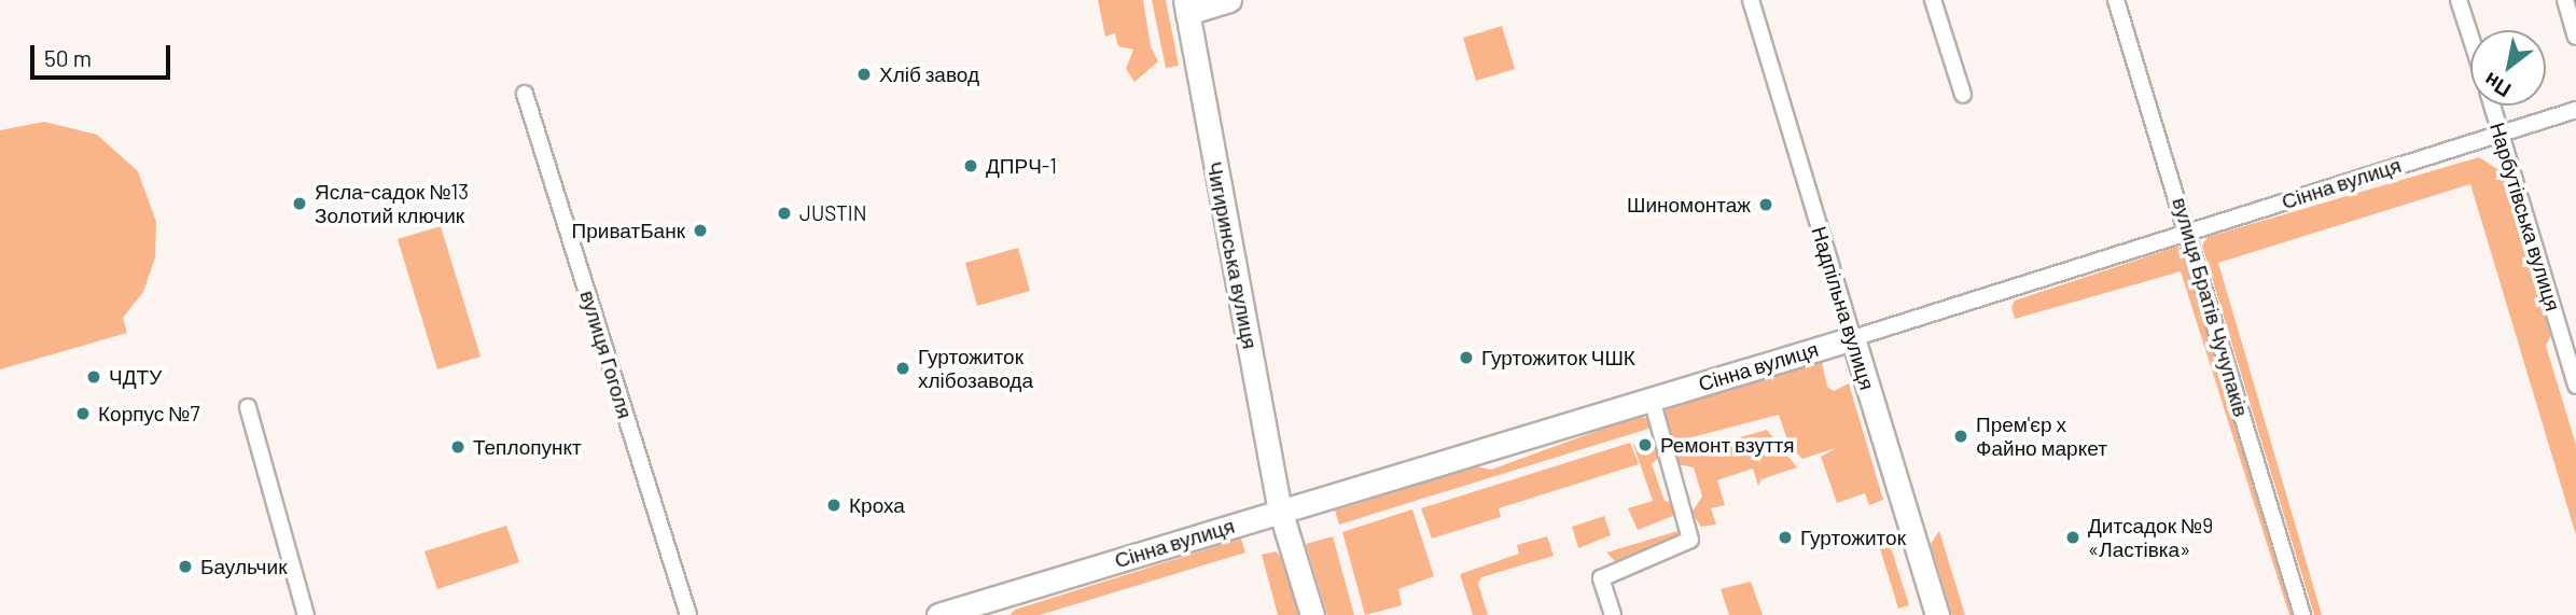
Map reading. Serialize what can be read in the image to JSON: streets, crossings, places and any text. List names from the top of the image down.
{
  "streets": {
    "main road": ["Сінна вулиця", "Чигиринська вулиця", "Надпільна вулиця"],
    "street": ["Нарбутівська вулиця", "вулиця Братів Чучупаків", "вулиця Гоголя"]
  },
  "crossings": [
    ["Сінна вулиця", "Нарбутівська вулиця"],
    ["Сінна вулиця", "Чигиринська вулиця"],
    ["Сінна вулиця", "вулиця Братів Чучупаків"],
    ["Сінна вулиця", "Надпільна вулиця"]
  ],
  "places": [
    "Хліб завод",
    "ДПРЧ-1",
    "Ясла-садок №13 Золотий ключик",
    "Шиномонтаж",
    "JUSTIN",
    "ПриватБанк",
    "Гуртожиток ЧШК",
    "Гуртожиток хлібозавода",
    "ЧДТУ",
    "Корпус №7",
    "Прем'єр х Файно маркет",
    "Ремонт взуття",
    "Теплопункт",
    "Кроха",
    "Гуртожиток",
    "Дитсадок №9 «Ластівка»",
    "Баульчик"
  ],
  "scale_bar": "50 m",
  "north": "bottom left"
}
